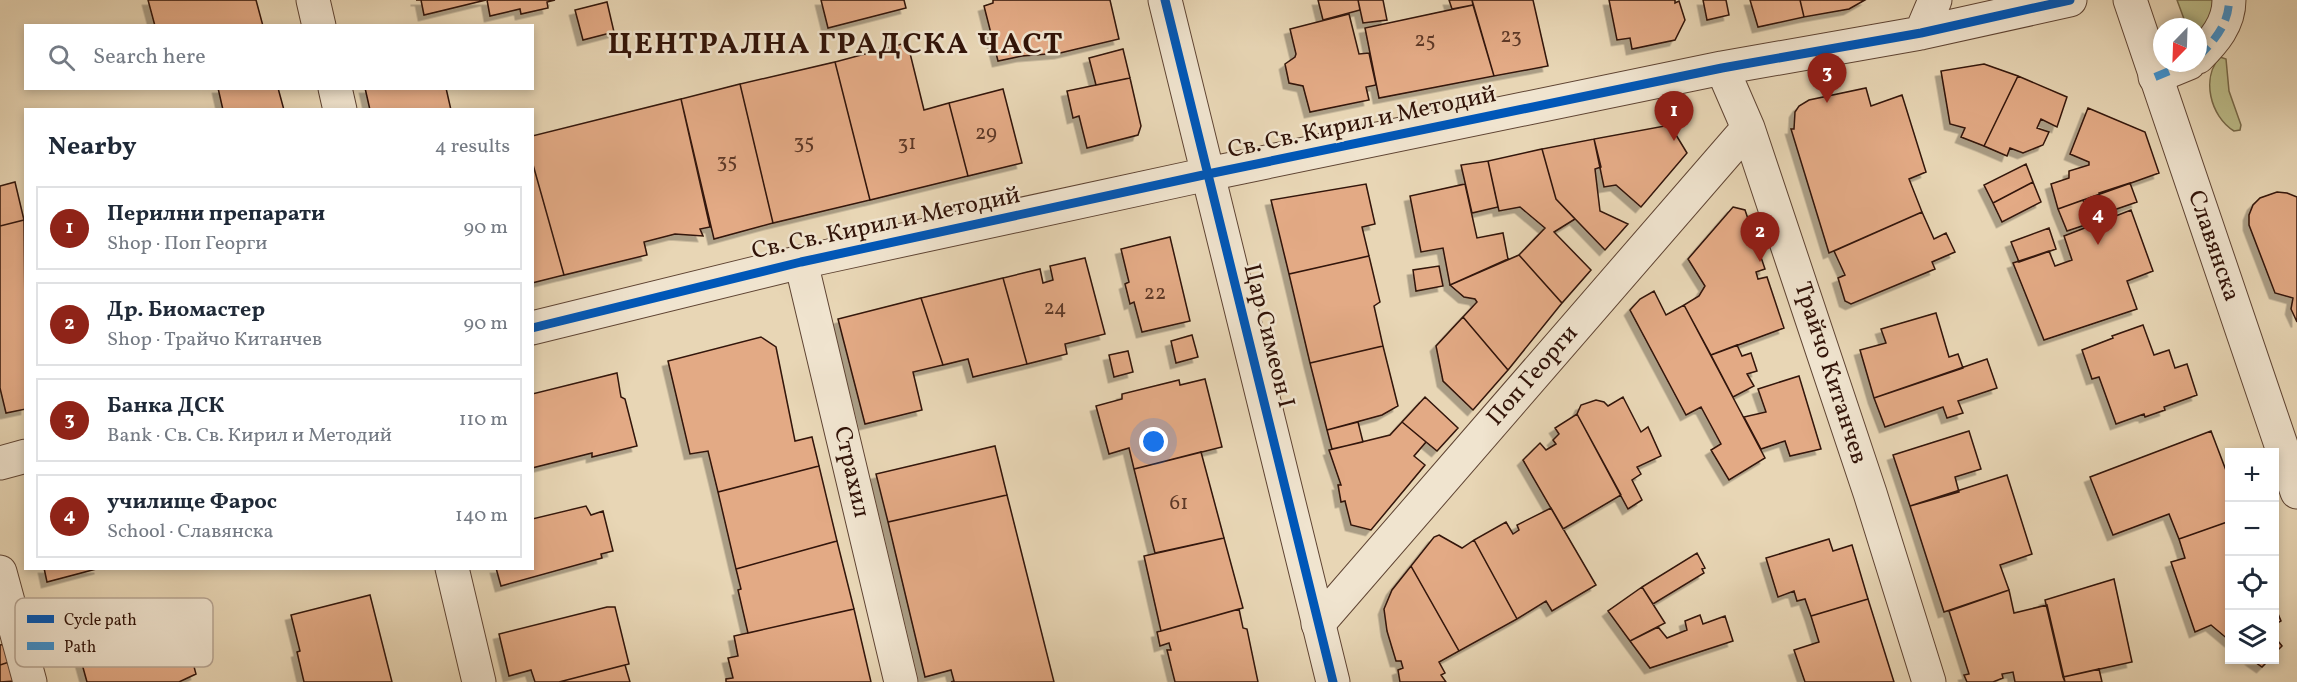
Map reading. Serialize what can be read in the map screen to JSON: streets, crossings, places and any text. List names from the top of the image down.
{
  "streets": {
    "street": [
      "Св. Св. Кирил и Методий",
      "Славянска",
      "Цар Симеон I",
      "Трайчо Китанчев",
      "Поп Георги",
      "Страхил"
    ]
  },
  "crossings": [
    ["Св. Св. Кирил и Методий", "Цар Симеон I"],
    ["Св. Св. Кирил и Методий", "Трайчо Китанчев"],
    ["Св. Св. Кирил и Методий", "Страхил"],
    ["Цар Симеон I", "Поп Георги"],
    ["Трайчо Китанчев", "Поп Георги"]
  ],
  "districts": ["ЦЕНТРАЛНА ГРАДСКА ЧАСТ"],
  "house_numbers": [
    "23",
    "25",
    "29",
    "35",
    "31",
    "35",
    "22",
    "24",
    "61"
  ],
  "legend": ["Cycle path", "Path"],
  "north": "bottom left",
  "page": {
    "search": "Search here",
    "pins": [
      "3",
      "1",
      "4",
      "2"
    ],
    "heading": ["Nearby", "4 results"],
    "list": [
      {
        "mark": "1",
        "name": "Перилни препарати",
        "note": "Shop · Поп Георги",
        "value": "90 m"
      },
      {
        "mark": "2",
        "name": "Др. Биомастер",
        "note": "Shop · Трайчо Китанчев",
        "value": "90 m"
      },
      {
        "mark": "3",
        "name": "Банка ДСК",
        "note": "Bank · Св. Св. Кирил и Методий",
        "value": "110 m"
      },
      {
        "mark": "4",
        "name": "училище Фарос",
        "note": "School · Славянска",
        "value": "140 m"
      }
    ],
    "map_buttons": ["+", "−"]
  }
}
